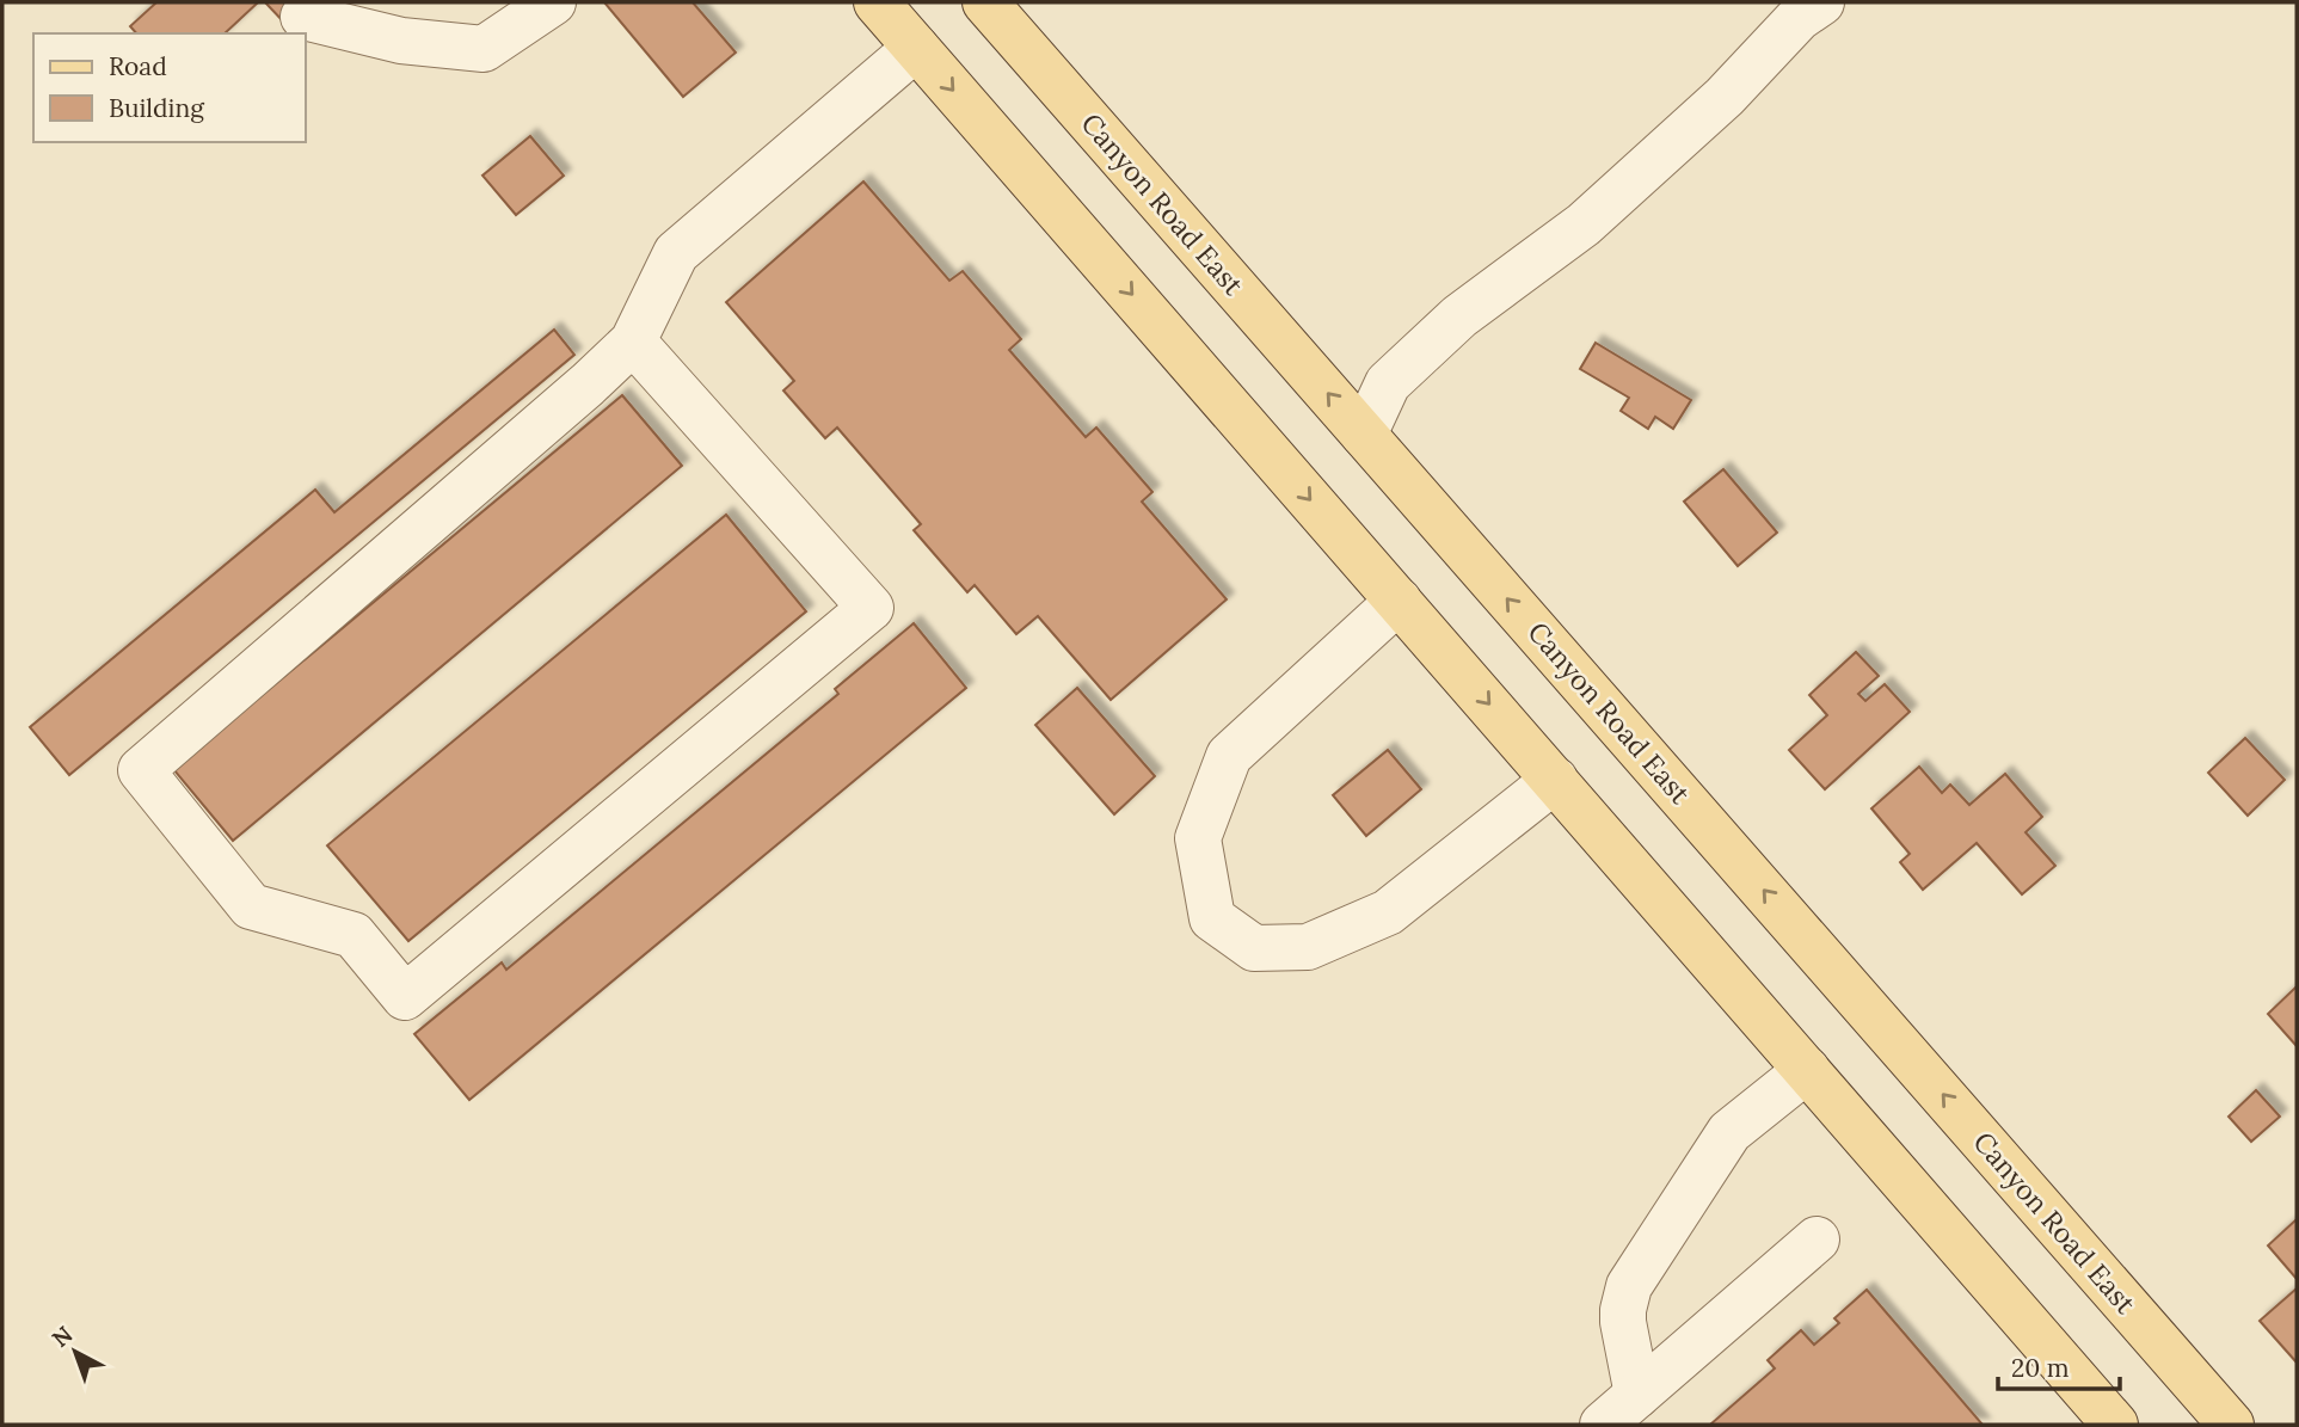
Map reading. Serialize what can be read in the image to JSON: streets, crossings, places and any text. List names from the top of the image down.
{
  "streets": {
    "main road": ["Canyon Road East"]
  },
  "legend": ["Road", "Building"],
  "scale_bar": "20 m",
  "north": "top left"
}
